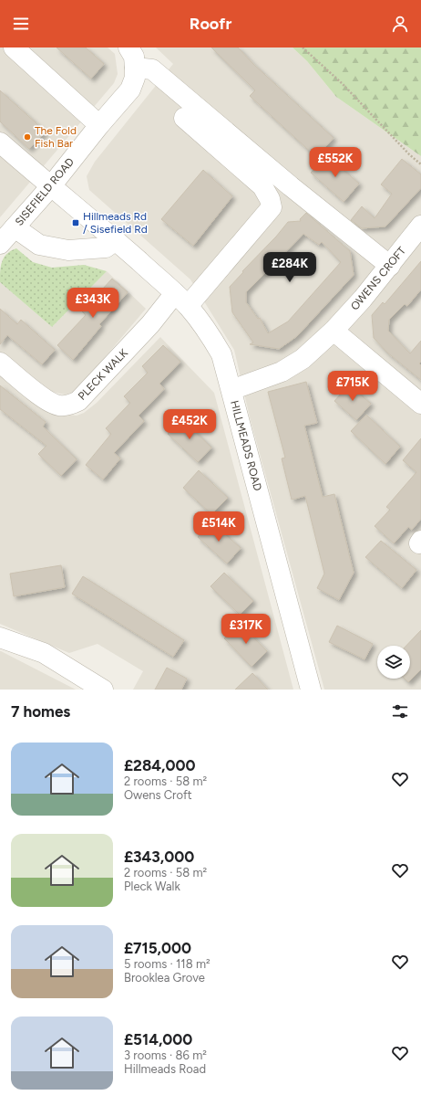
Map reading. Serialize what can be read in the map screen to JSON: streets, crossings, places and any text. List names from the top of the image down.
{
  "streets": {
    "street": [
      "SISEFIELD ROAD",
      "OWENS CROFT",
      "PLECK WALK",
      "HILLMEADS ROAD"
    ]
  },
  "crossings": [
    ["SISEFIELD ROAD", "HILLMEADS ROAD"],
    ["OWENS CROFT", "HILLMEADS ROAD"],
    ["PLECK WALK", "HILLMEADS ROAD"]
  ],
  "places": {
    "other": ["The Fold Fish Bar"],
    "transit": ["Hillmeads Rd / Sisefield Rd"]
  },
  "page": {
    "header": "Roofr",
    "price": [
      "£552K",
      "£284K",
      "£343K",
      "£715K",
      "£452K",
      "£514K",
      "£317K"
    ],
    "heading": "7 homes",
    "list": [
      {
        "name": "£284,000",
        "note": "2 rooms · 58 m² · Owens Croft"
      },
      {
        "name": "£343,000",
        "note": "2 rooms · 58 m² · Pleck Walk"
      },
      {
        "name": "£715,000",
        "note": "5 rooms · 118 m² · Brooklea Grove"
      },
      {
        "name": "£514,000",
        "note": "3 rooms · 86 m² · Hillmeads Road"
      }
    ]
  }
}
